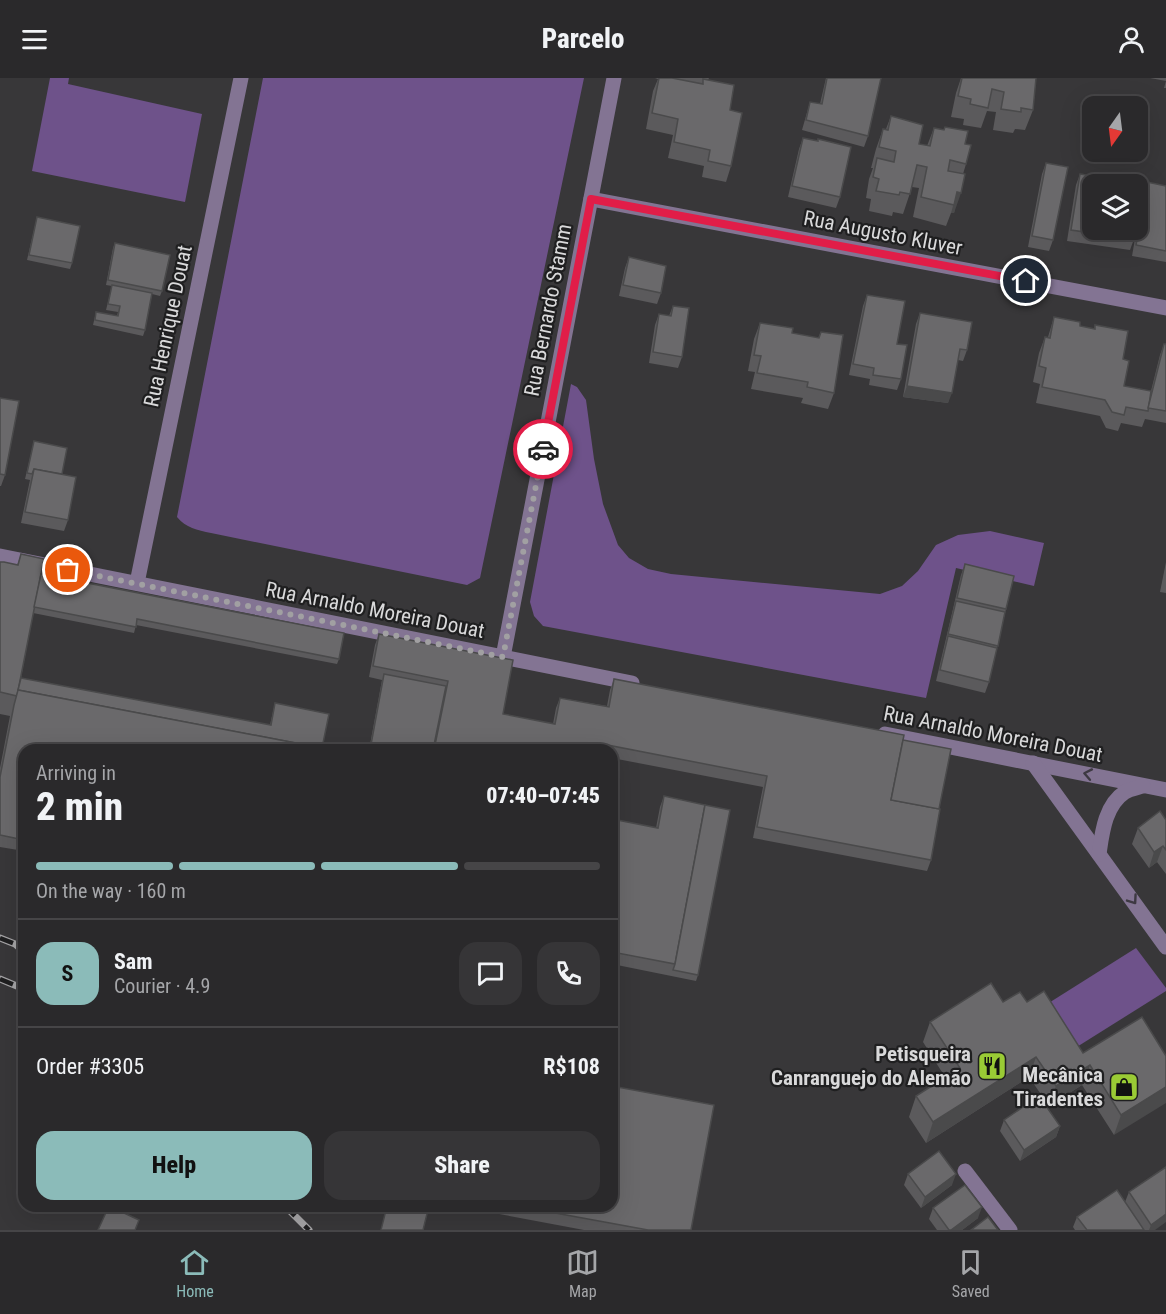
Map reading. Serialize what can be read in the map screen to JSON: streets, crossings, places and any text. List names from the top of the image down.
{
  "streets": {
    "street": [
      "Rua Augusto Kluver",
      "Rua Bernardo Stamm",
      "Rua Henrique Douat",
      "Rua Arnaldo Moreira Douat"
    ]
  },
  "crossings": [
    ["Rua Augusto Kluver", "Rua Bernardo Stamm"],
    ["Rua Bernardo Stamm", "Rua Arnaldo Moreira Douat"],
    ["Rua Henrique Douat", "Rua Arnaldo Moreira Douat"]
  ],
  "places": {
    "restaurant": ["Petisqueira Canranguejo do Alemão"],
    "shop": ["Mecânica Tiradentes"]
  },
  "north": "bottom",
  "page": {
    "header": "Parcelo",
    "heading": ["2 min", "Arriving in", "07:40–07:45"],
    "panel": [
      "Sam",
      "Courier · 4.9",
      "Order #3305",
      "R$108"
    ],
    "bar": "On the way · 160 m",
    "round": "S",
    "buttons": ["Help", "Share"],
    "tabs": ["Home", "Map", "Saved"]
  }
}
